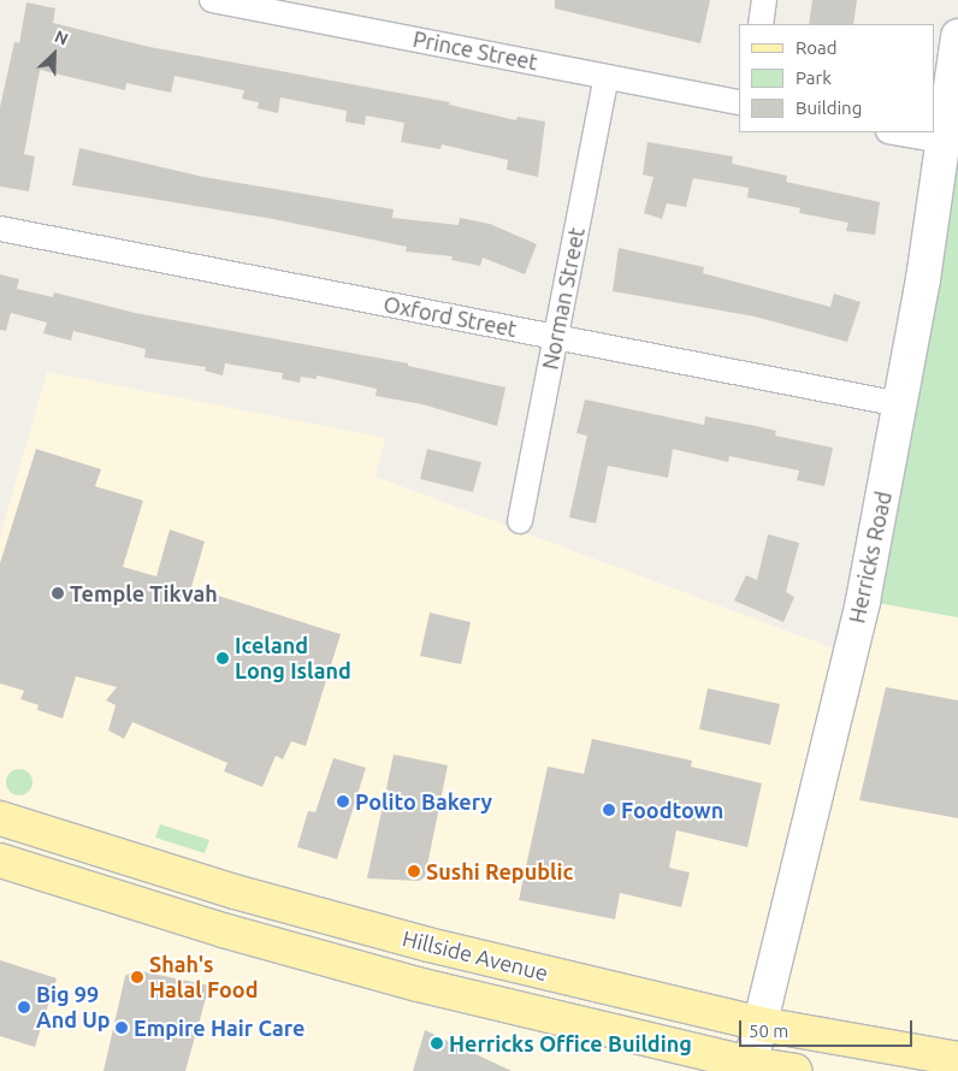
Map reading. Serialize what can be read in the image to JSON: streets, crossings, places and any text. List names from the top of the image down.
{
  "streets": {
    "main road": ["Herricks Road", "Hillside Avenue"],
    "street": ["Prince Street", "Norman Street", "Oxford Street"]
  },
  "crossings": [
    ["Prince Street", "Norman Street"],
    ["Norman Street", "Oxford Street"],
    ["Oxford Street", "Herricks Road"],
    ["Herricks Road", "Hillside Avenue"]
  ],
  "places": [
    "Temple Tikvah",
    "Iceland Long Island",
    "Polito Bakery",
    "Foodtown",
    "Sushi Republic",
    "Shah's Halal Food",
    "Big 99 And Up",
    "Empire Hair Care",
    "Herricks Office Building"
  ],
  "legend": ["Road", "Park", "Building"],
  "scale_bar": "50 m",
  "north": "top right"
}
